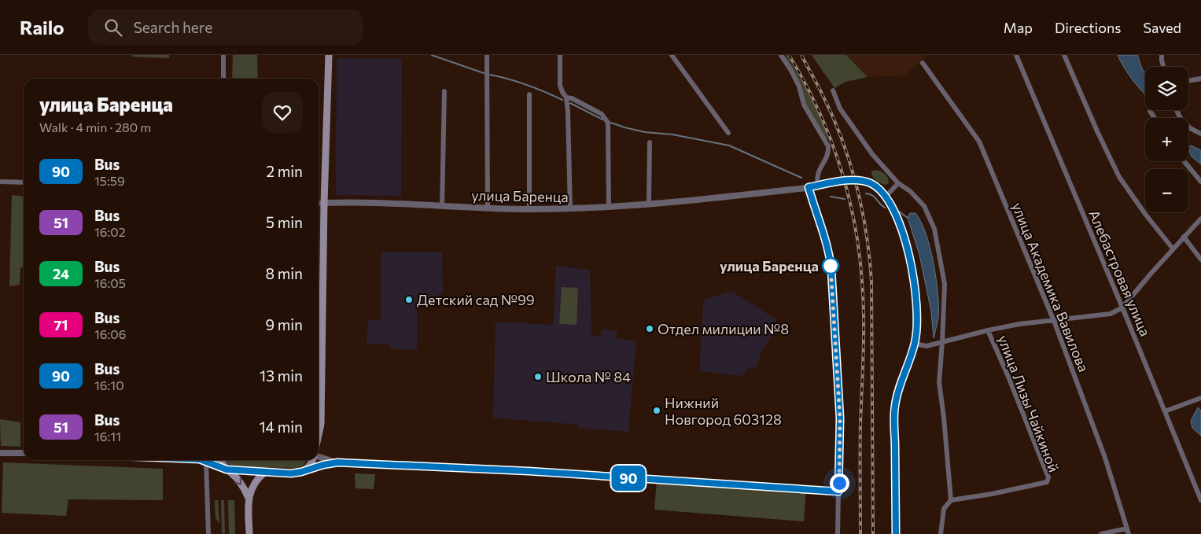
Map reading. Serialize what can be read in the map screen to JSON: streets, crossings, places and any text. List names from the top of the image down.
{
  "streets": {
    "street": [
      "улица Баренца",
      "Алебастровая улица",
      "улица Академика Вавилова",
      "улица Лизы Чайкиной"
    ]
  },
  "places": [
    "улица Баренца",
    "Детский сад №99",
    "Отдел милиции №8",
    "Школа № 84",
    "Нижний Новгород 603128"
  ],
  "lines": ["bus line 90"],
  "page": {
    "header": "Railo",
    "search": "Search here",
    "nav": ["Map", "Directions", "Saved"],
    "on_map": "90",
    "map_buttons": ["+", "−"],
    "heading": ["улица Баренца", "Walk · 4 min · 280 m"],
    "list": [
      {
        "mark": "90",
        "name": "Bus",
        "note": "15:59",
        "value": "2 min"
      },
      {
        "mark": "51",
        "name": "Bus",
        "note": "16:02",
        "value": "5 min"
      },
      {
        "mark": "24",
        "name": "Bus",
        "note": "16:05",
        "value": "8 min"
      },
      {
        "mark": "71",
        "name": "Bus",
        "note": "16:06",
        "value": "9 min"
      },
      {
        "mark": "90",
        "name": "Bus",
        "note": "16:10",
        "value": "13 min"
      },
      {
        "mark": "51",
        "name": "Bus",
        "note": "16:11",
        "value": "14 min"
      }
    ]
  }
}
